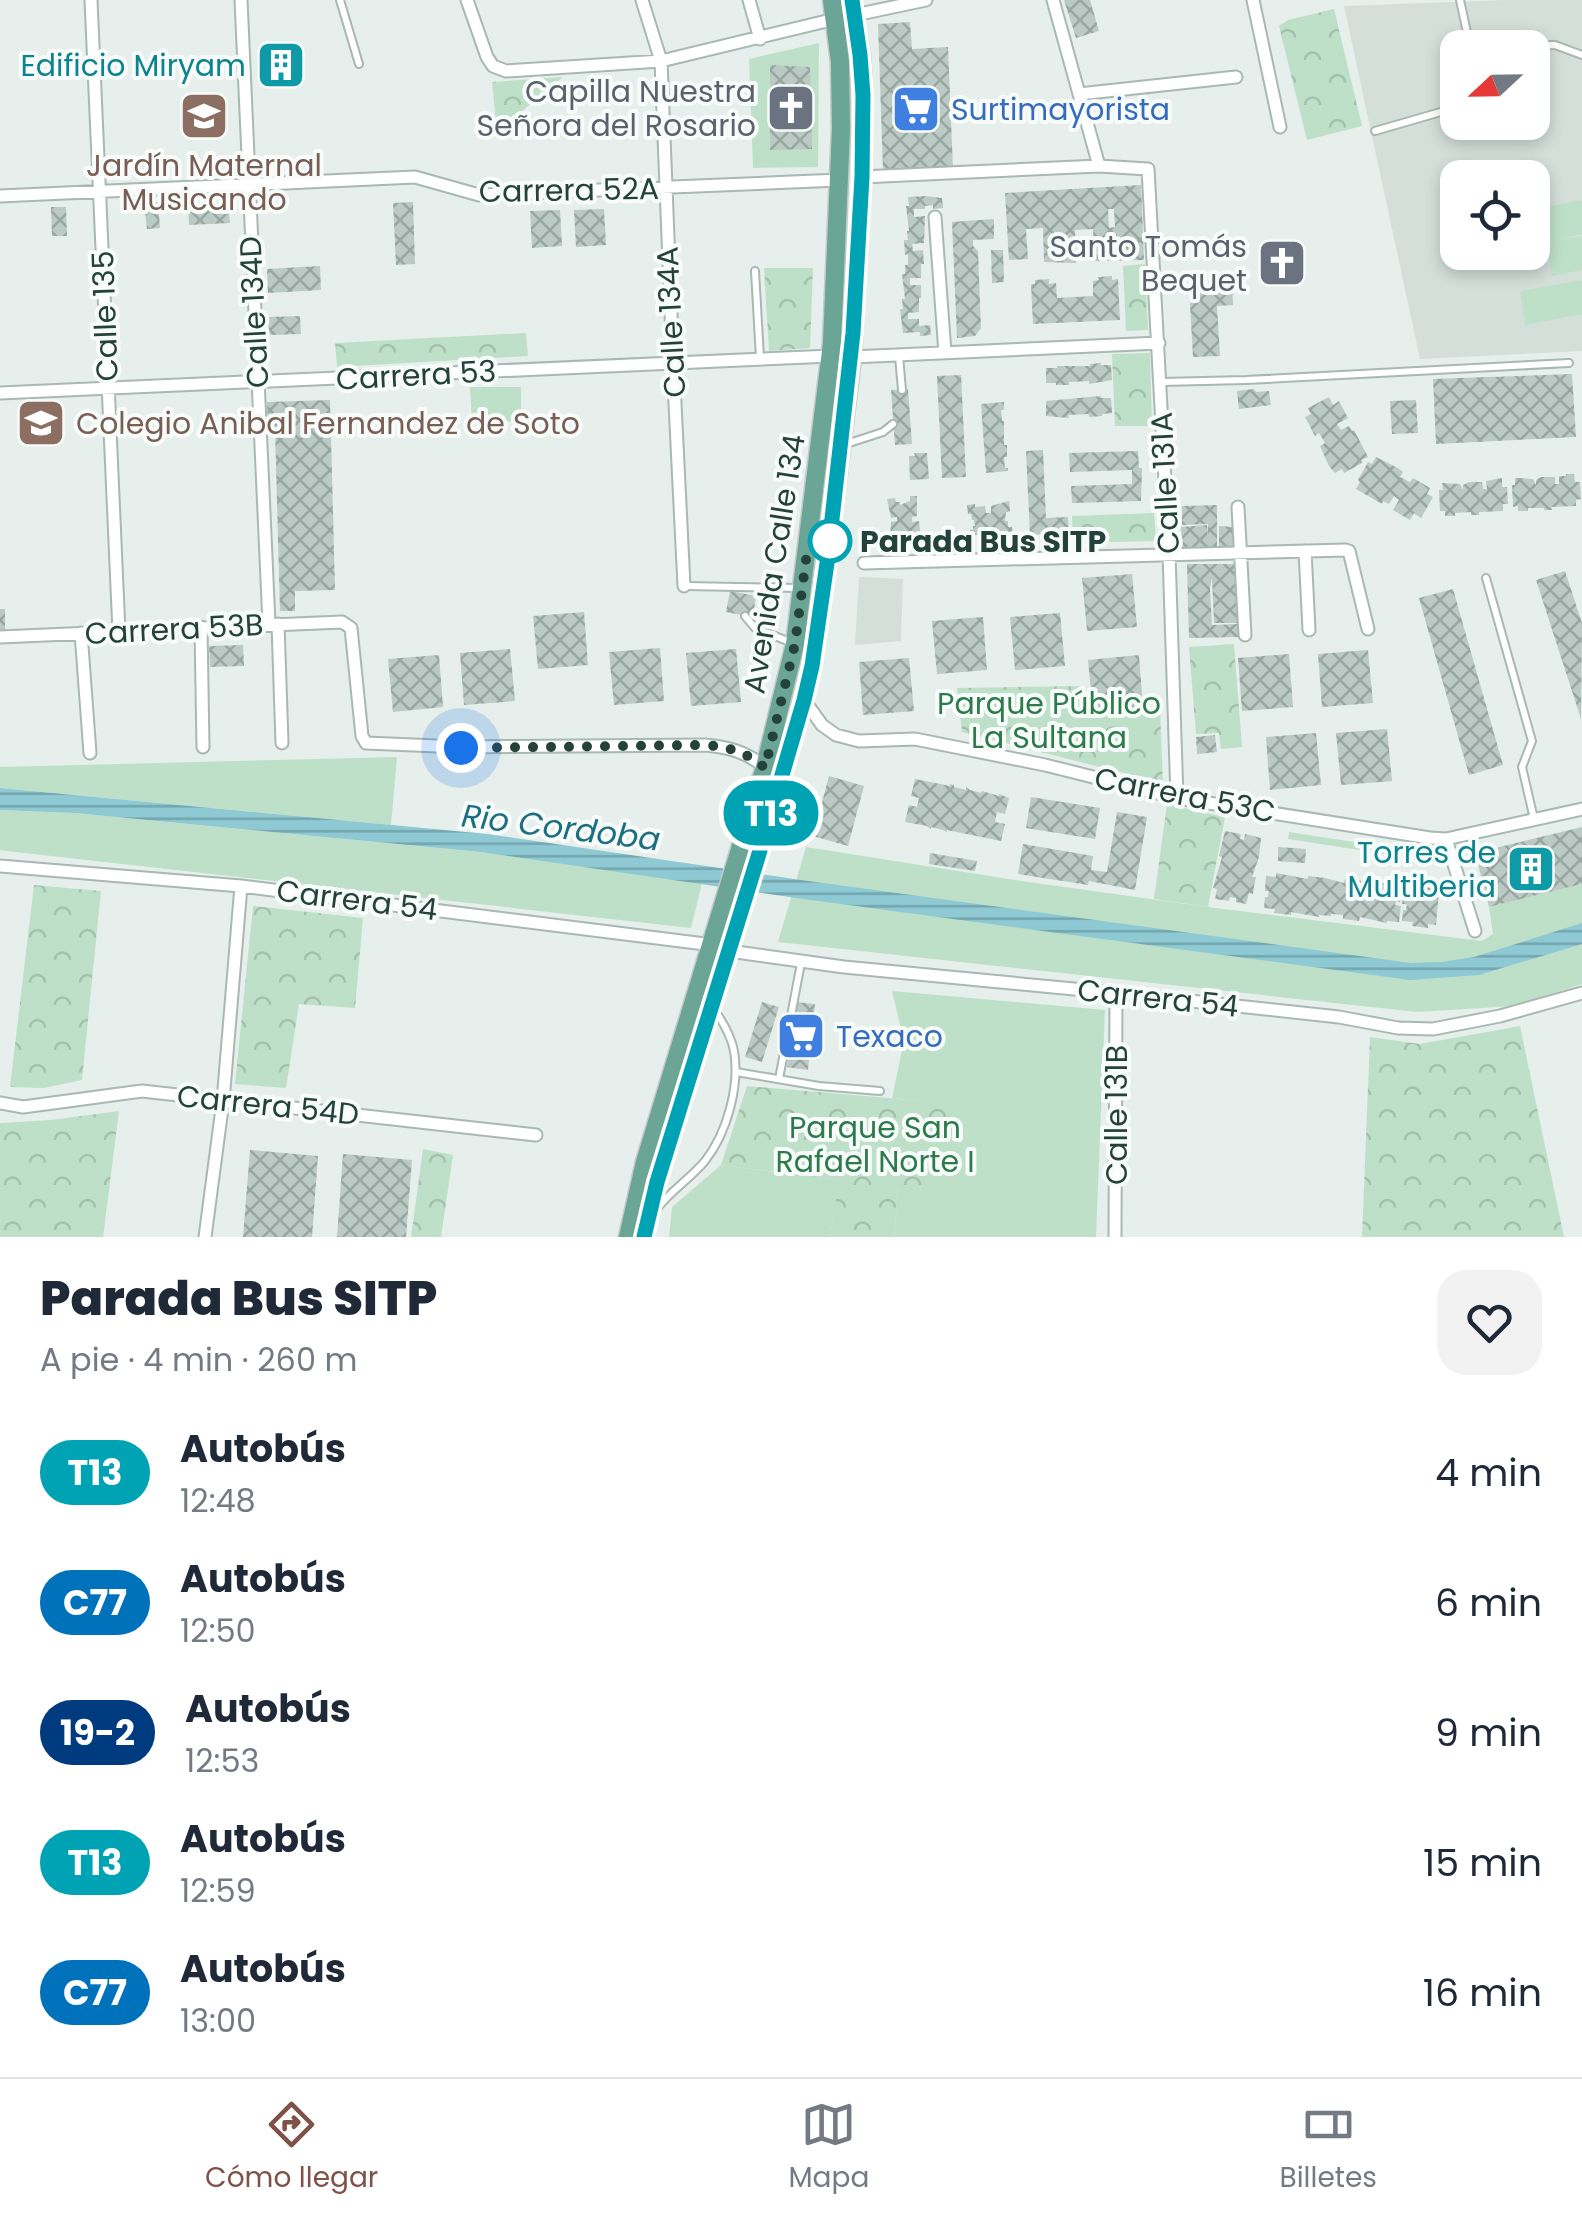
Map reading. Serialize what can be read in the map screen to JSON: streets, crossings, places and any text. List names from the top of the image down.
{
  "streets": {
    "main road": ["Avenida Calle 134"],
    "street": [
      "Carrera 52A",
      "Calle 134D",
      "Calle 135",
      "Calle 134A",
      "Carrera 53",
      "Calle 131A",
      "Carrera 53B",
      "Carrera 53C",
      "Carrera 54",
      "Carrera 54D",
      "Calle 131B"
    ]
  },
  "crossings": [
    ["Carrera 52A", "Calle 134D"],
    ["Carrera 52A", "Calle 135"],
    ["Carrera 52A", "Calle 134A"],
    ["Carrera 52A", "Avenida Calle 134"],
    ["Calle 134D", "Carrera 53"],
    ["Calle 134D", "Carrera 53B"],
    ["Calle 135", "Carrera 53"],
    ["Calle 135", "Carrera 53B"],
    ["Calle 134A", "Carrera 53"],
    ["Carrera 53", "Avenida Calle 134"],
    ["Calle 131A", "Carrera 53C"],
    ["Avenida Calle 134", "Carrera 53B"],
    ["Avenida Calle 134", "Carrera 53C"],
    ["Avenida Calle 134", "Carrera 54"],
    ["Carrera 54", "Calle 131B"]
  ],
  "water": ["Rio Cordoba"],
  "parks": ["Parque Público La Sultana", "Parque San Rafael Norte I"],
  "places": {
    "building": ["Edificio Miryam", "Torres de Multiberia"],
    "church": ["Capilla Nuestra Señora del Rosario", "Santo Tomás Bequet"],
    "supermarket": ["Surtimayorista", "Texaco"],
    "school or university": ["Jardín Maternal Musicando", "Colegio Anibal Fernandez de Soto"],
    "other": ["Parada Bus SITP"]
  },
  "lines": ["bus line T13"],
  "north": "left",
  "page": {
    "on_map": "T13",
    "heading": ["Parada Bus SITP", "A pie · 4 min · 260 m"],
    "list": [
      {
        "mark": "T13",
        "name": "Autobús",
        "note": "12:48",
        "value": "4 min"
      },
      {
        "mark": "C77",
        "name": "Autobús",
        "note": "12:50",
        "value": "6 min"
      },
      {
        "mark": "19-2",
        "name": "Autobús",
        "note": "12:53",
        "value": "9 min"
      },
      {
        "mark": "T13",
        "name": "Autobús",
        "note": "12:59",
        "value": "15 min"
      },
      {
        "mark": "C77",
        "name": "Autobús",
        "note": "13:00",
        "value": "16 min"
      }
    ],
    "tabs": ["Cómo llegar", "Mapa", "Billetes"]
  }
}
